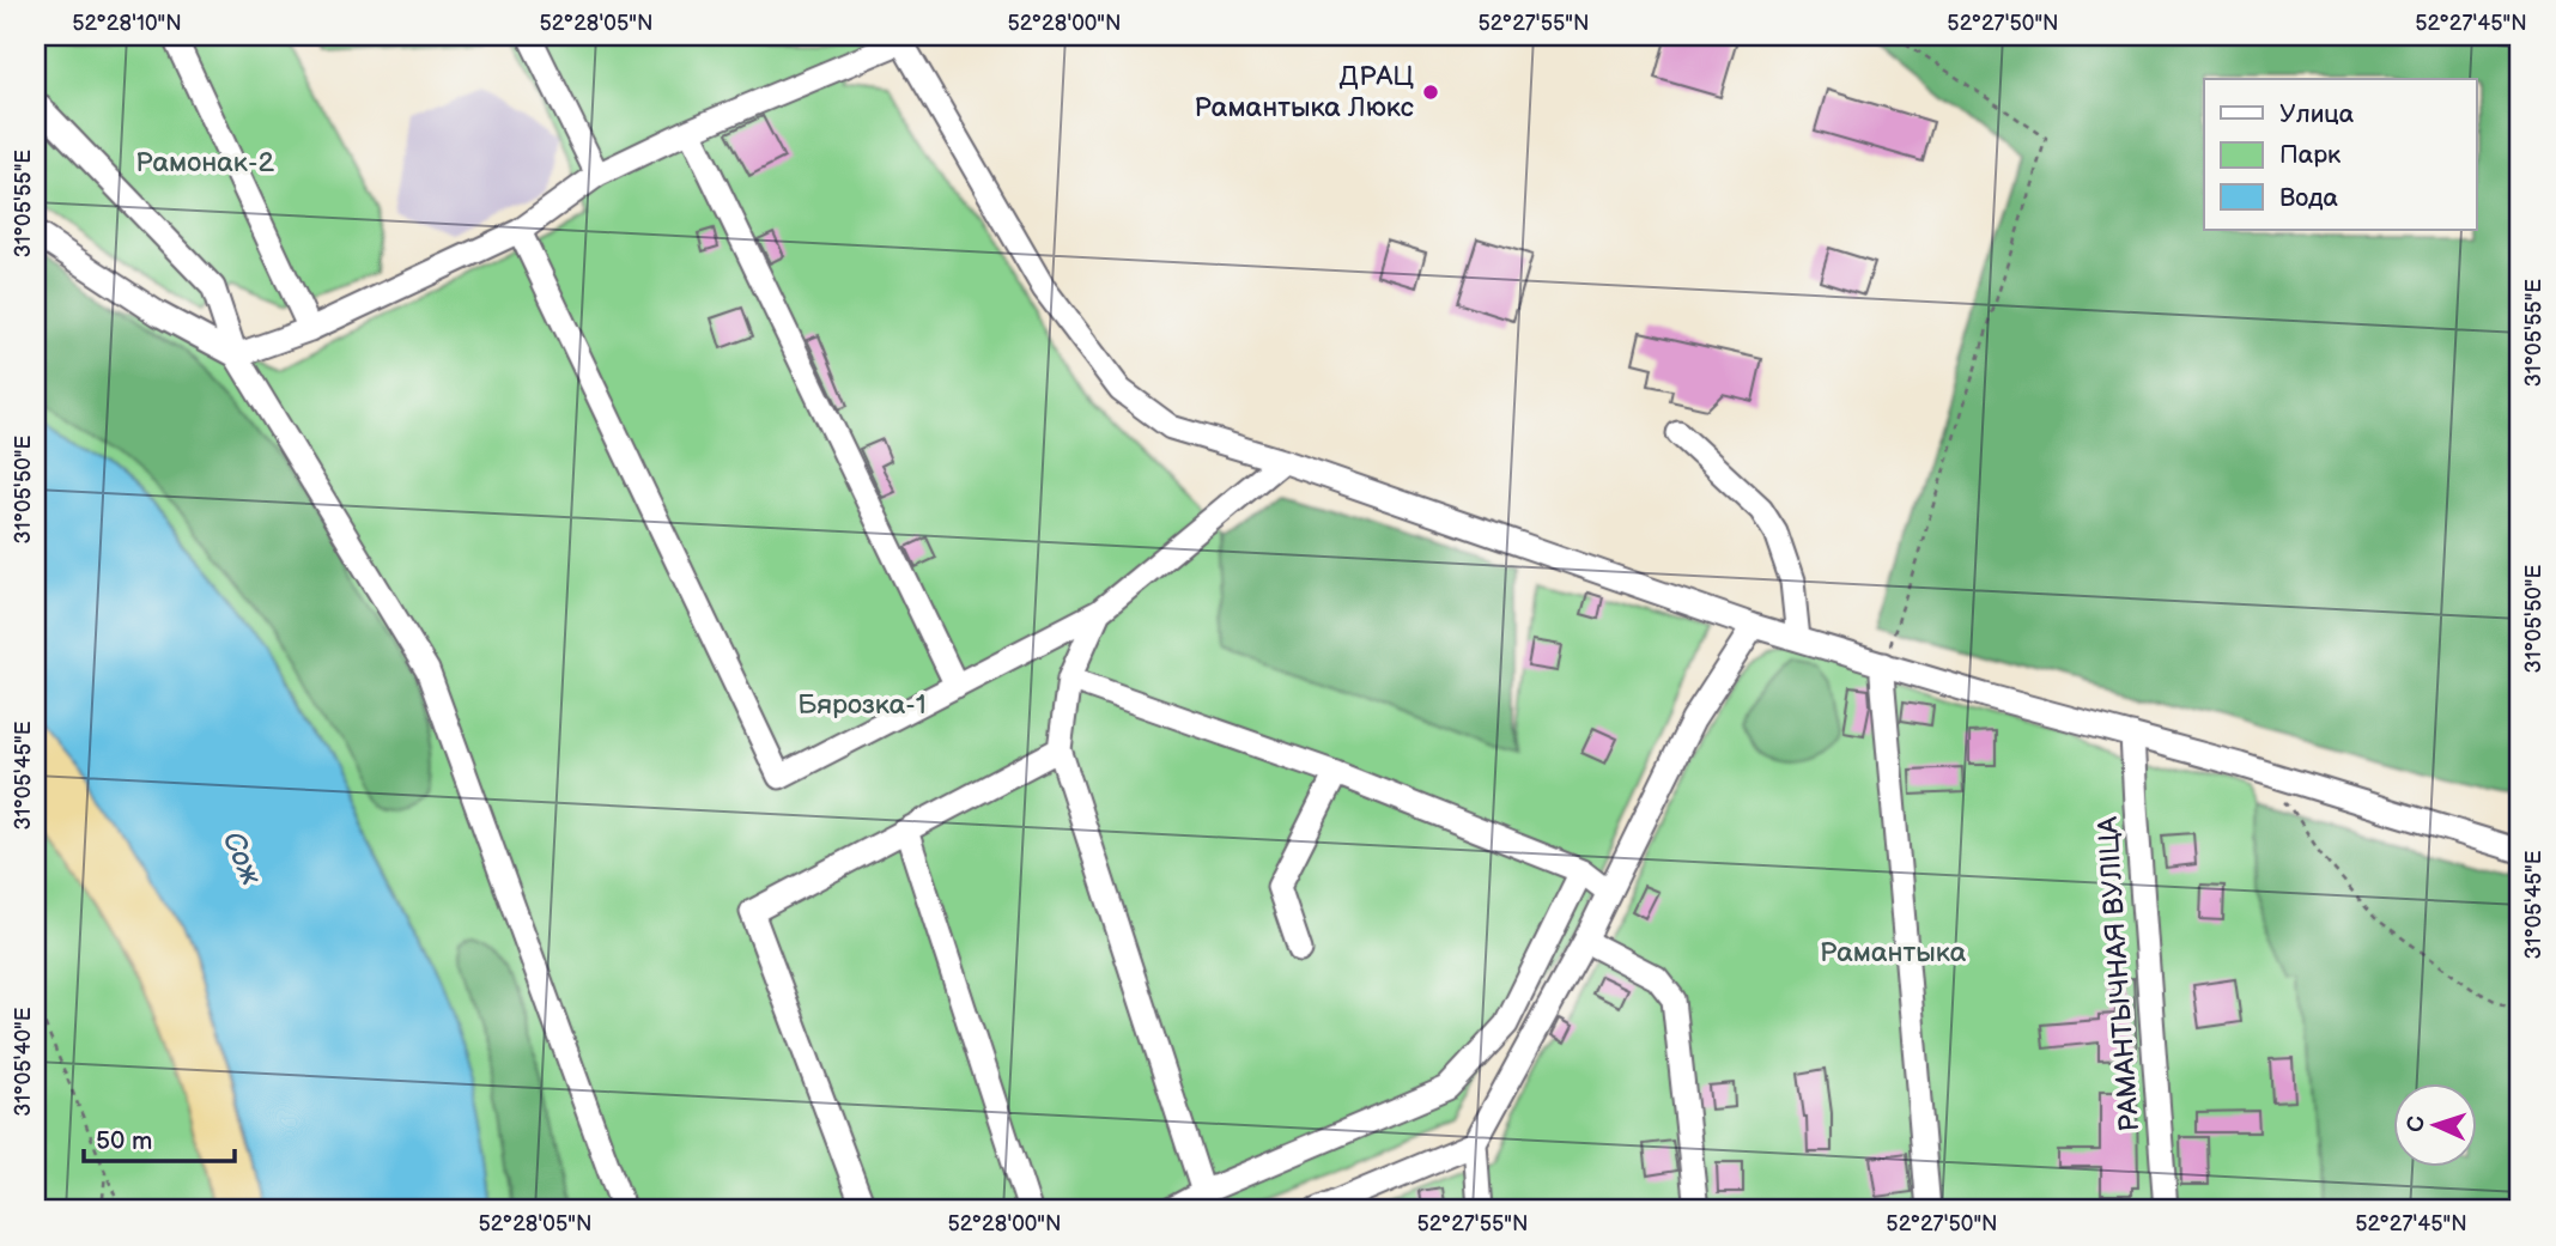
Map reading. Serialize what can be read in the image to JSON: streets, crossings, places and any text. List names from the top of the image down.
{
  "streets": {
    "street": ["РАМАНТЫЧНАЯ ВУЛІЦА"]
  },
  "water": ["Сож"],
  "parks": ["Рамонак-2", "Бярозка-1", "Рамантыка"],
  "places": ["ДРАЦ Рамантыка Люкс"],
  "legend": ["Улица", "Парк", "Вода"],
  "scale_bar": "50 m",
  "north": "left",
  "coordinates": [
    "52°28'10\"N",
    "52°28'05\"N",
    "52°28'00\"N",
    "52°27'55\"N",
    "52°27'50\"N",
    "52°27'45\"N",
    "31°05'55\"E",
    "31°05'50\"E",
    "31°05'45\"E",
    "31°05'40\"E"
  ]
}
